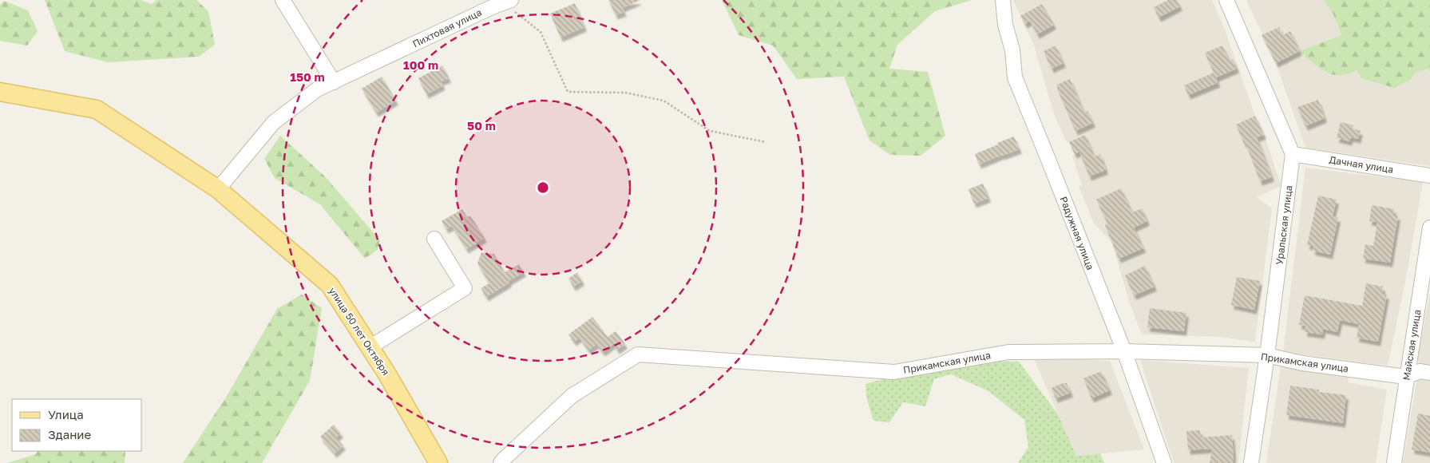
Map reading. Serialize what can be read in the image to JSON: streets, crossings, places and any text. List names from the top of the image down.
{
  "streets": {
    "main road": ["улица 50 лет Октября"],
    "street": [
      "Пихтовая улица",
      "Дачная улица",
      "Уральская улица",
      "Радужная улица",
      "Майская улица",
      "Прикамская улица"
    ]
  },
  "crossings": [
    ["Пихтовая улица", "улица 50 лет Октября"],
    ["Дачная улица", "Уральская улица"],
    ["Уральская улица", "Прикамская улица"],
    ["Радужная улица", "Прикамская улица"],
    ["Майская улица", "Прикамская улица"]
  ],
  "legend": ["Улица", "Здание"],
  "rings": ["100 m", "150 m", "50 m"]
}
